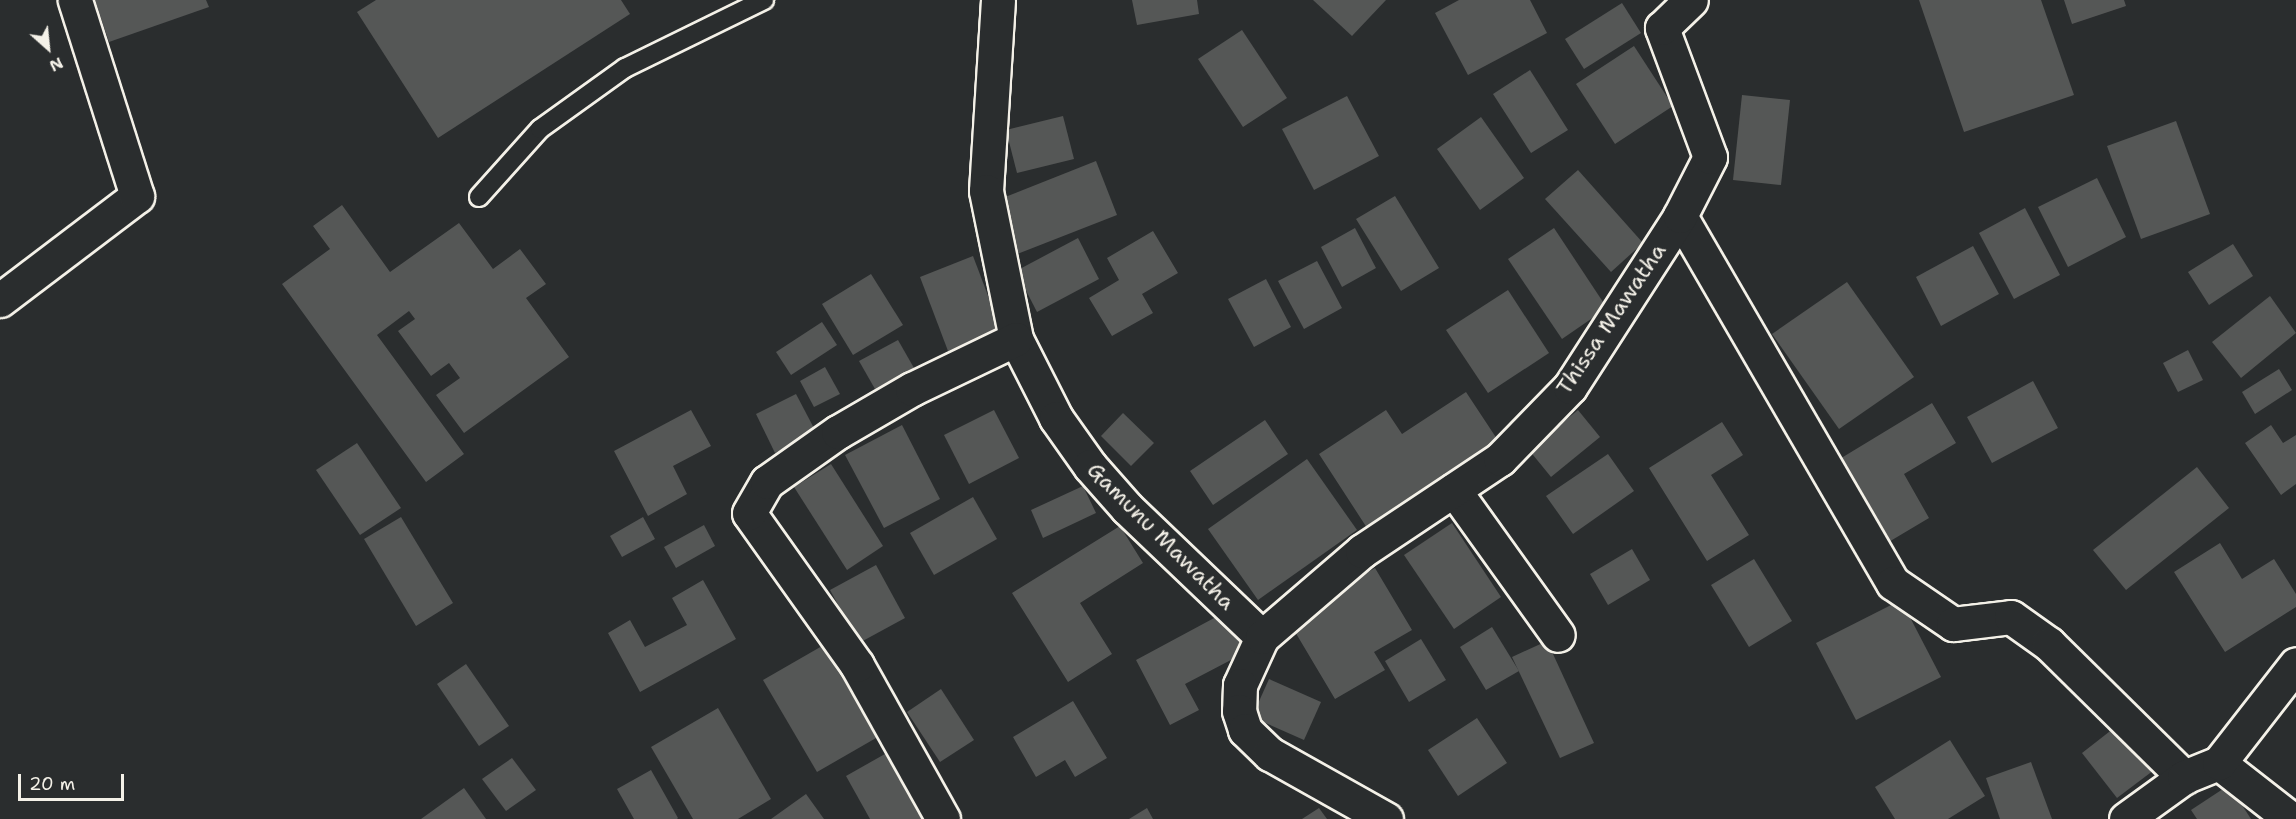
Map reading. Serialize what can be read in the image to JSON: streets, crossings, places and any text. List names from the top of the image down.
{
  "streets": {
    "street": ["Thissa Mawatha", "Gamunu Mawatha"]
  },
  "crossings": [
    ["Thissa Mawatha", "Gamunu Mawatha"]
  ],
  "scale_bar": "20 m",
  "north": "bottom right"
}
